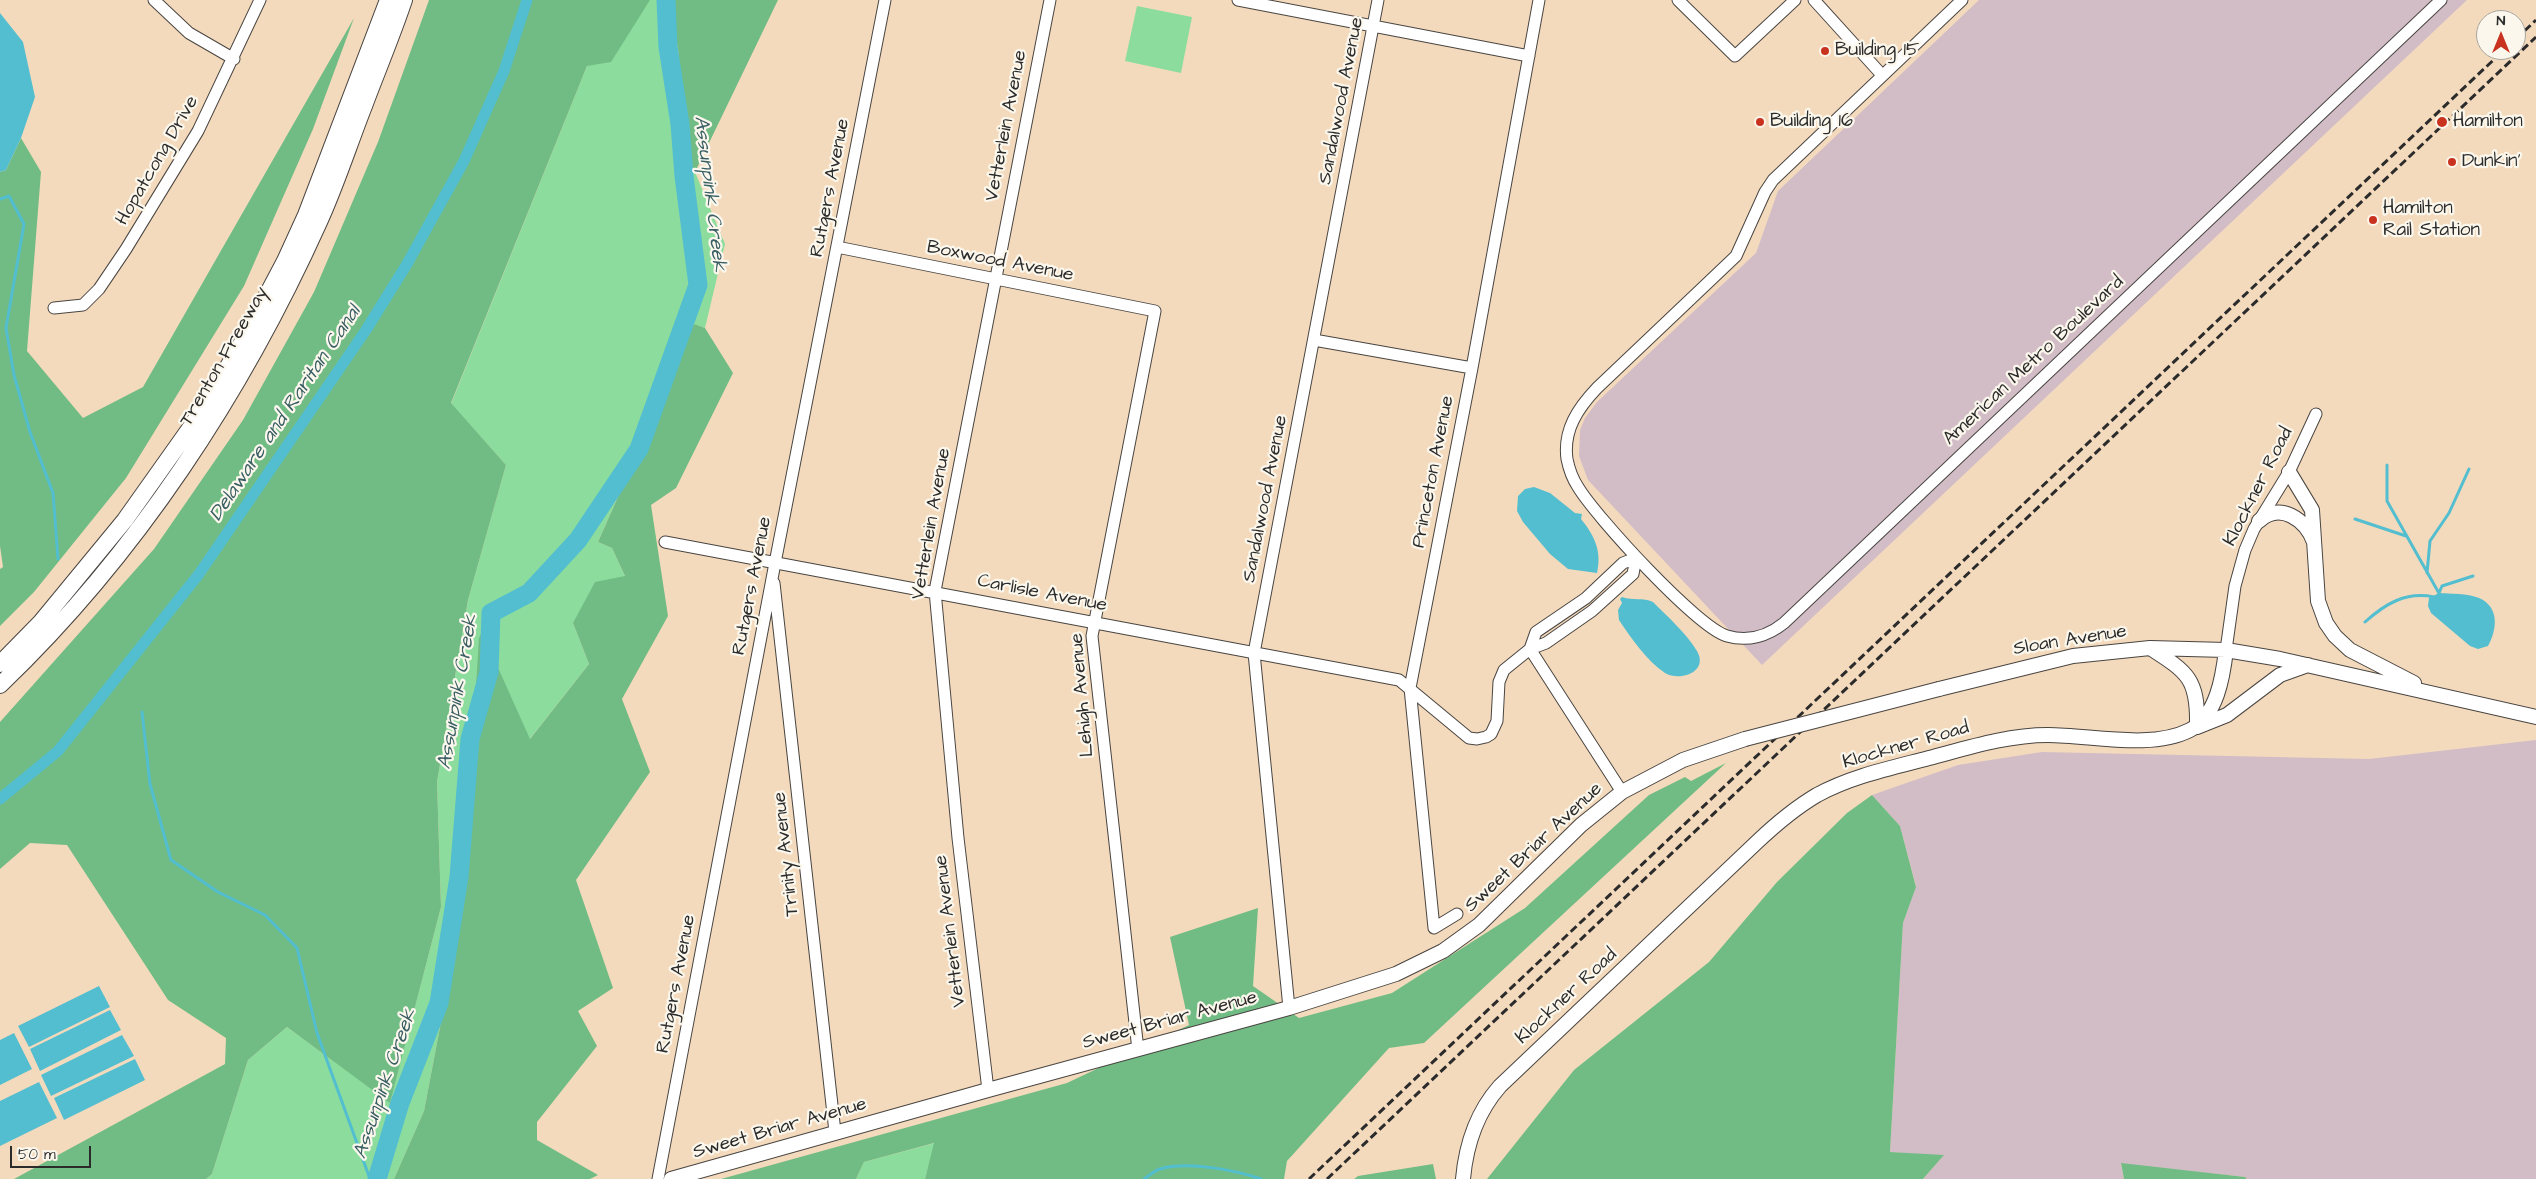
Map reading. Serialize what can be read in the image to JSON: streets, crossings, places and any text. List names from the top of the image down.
{
  "streets": {
    "highway": ["Trenton Freeway"],
    "main road": ["Klockner Road", "Sloan Avenue", "Sweet Briar Avenue"],
    "street": [
      "Sandalwood Avenue",
      "Vetterlein Avenue",
      "Hopatcong Drive",
      "Rutgers Avenue",
      "Boxwood Avenue",
      "American Metro Boulevard",
      "Princeton Avenue",
      "Carlisle Avenue",
      "Lehigh Avenue",
      "Trinity Avenue"
    ]
  },
  "crossings": [
    ["Sandalwood Avenue", "Carlisle Avenue"],
    ["Sandalwood Avenue", "Sweet Briar Avenue"],
    ["Vetterlein Avenue", "Boxwood Avenue"],
    ["Vetterlein Avenue", "Carlisle Avenue"],
    ["Vetterlein Avenue", "Sweet Briar Avenue"],
    ["Rutgers Avenue", "Boxwood Avenue"],
    ["Rutgers Avenue", "Carlisle Avenue"],
    ["Rutgers Avenue", "Trinity Avenue"],
    ["Boxwood Avenue", "Lehigh Avenue"],
    ["Princeton Avenue", "Carlisle Avenue"],
    ["Klockner Road", "Sloan Avenue"],
    ["Carlisle Avenue", "Lehigh Avenue"],
    ["Carlisle Avenue", "Trinity Avenue"],
    ["Sloan Avenue", "Sweet Briar Avenue"],
    ["Lehigh Avenue", "Sweet Briar Avenue"],
    ["Sweet Briar Avenue", "Trinity Avenue"]
  ],
  "water": ["Assunpink Creek", "Delaware and Raritan Canal"],
  "places": [
    "Building 15",
    "Building 16",
    "Hamilton",
    "Dunkin'",
    "Hamilton Rail Station"
  ],
  "scale_bar": "50 m",
  "north": "top"
}
